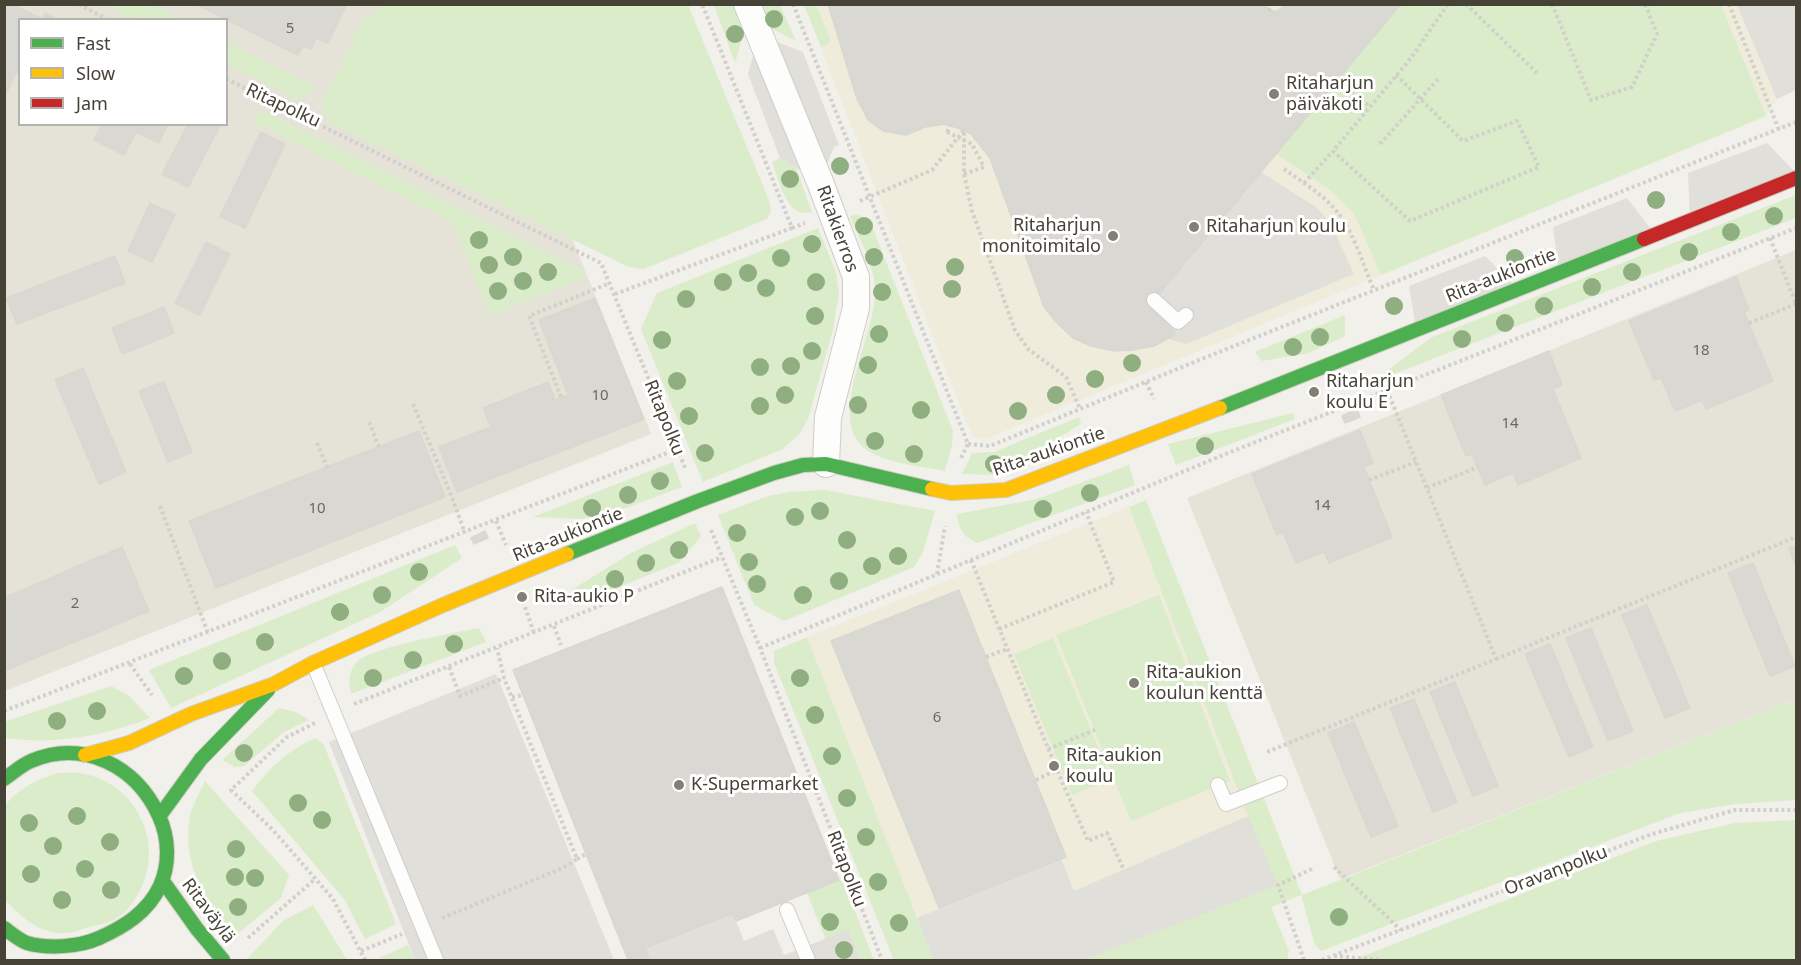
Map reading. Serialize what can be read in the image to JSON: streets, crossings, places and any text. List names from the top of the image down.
{
  "streets": {
    "street": ["Ritakierros", "Rita-aukiontie", "Ritaväylä"],
    "path": ["Ritapolku", "Oravanpolku"]
  },
  "crossings": [
    ["Ritapolku", "Rita-aukiontie"],
    ["Ritakierros", "Rita-aukiontie"]
  ],
  "places": [
    "Ritaharjun päiväkoti",
    "Ritaharjun koulu",
    "Ritaharjun monitoimitalo",
    "Ritaharjun koulu E",
    "Rita-aukio P",
    "Rita-aukion koulun kenttä",
    "Rita-aukion koulu",
    "K-Supermarket"
  ],
  "house_numbers": [
    "5",
    "18",
    "10",
    "14",
    "14",
    "10",
    "2",
    "6"
  ],
  "legend": ["Fast", "Slow", "Jam"]
}
